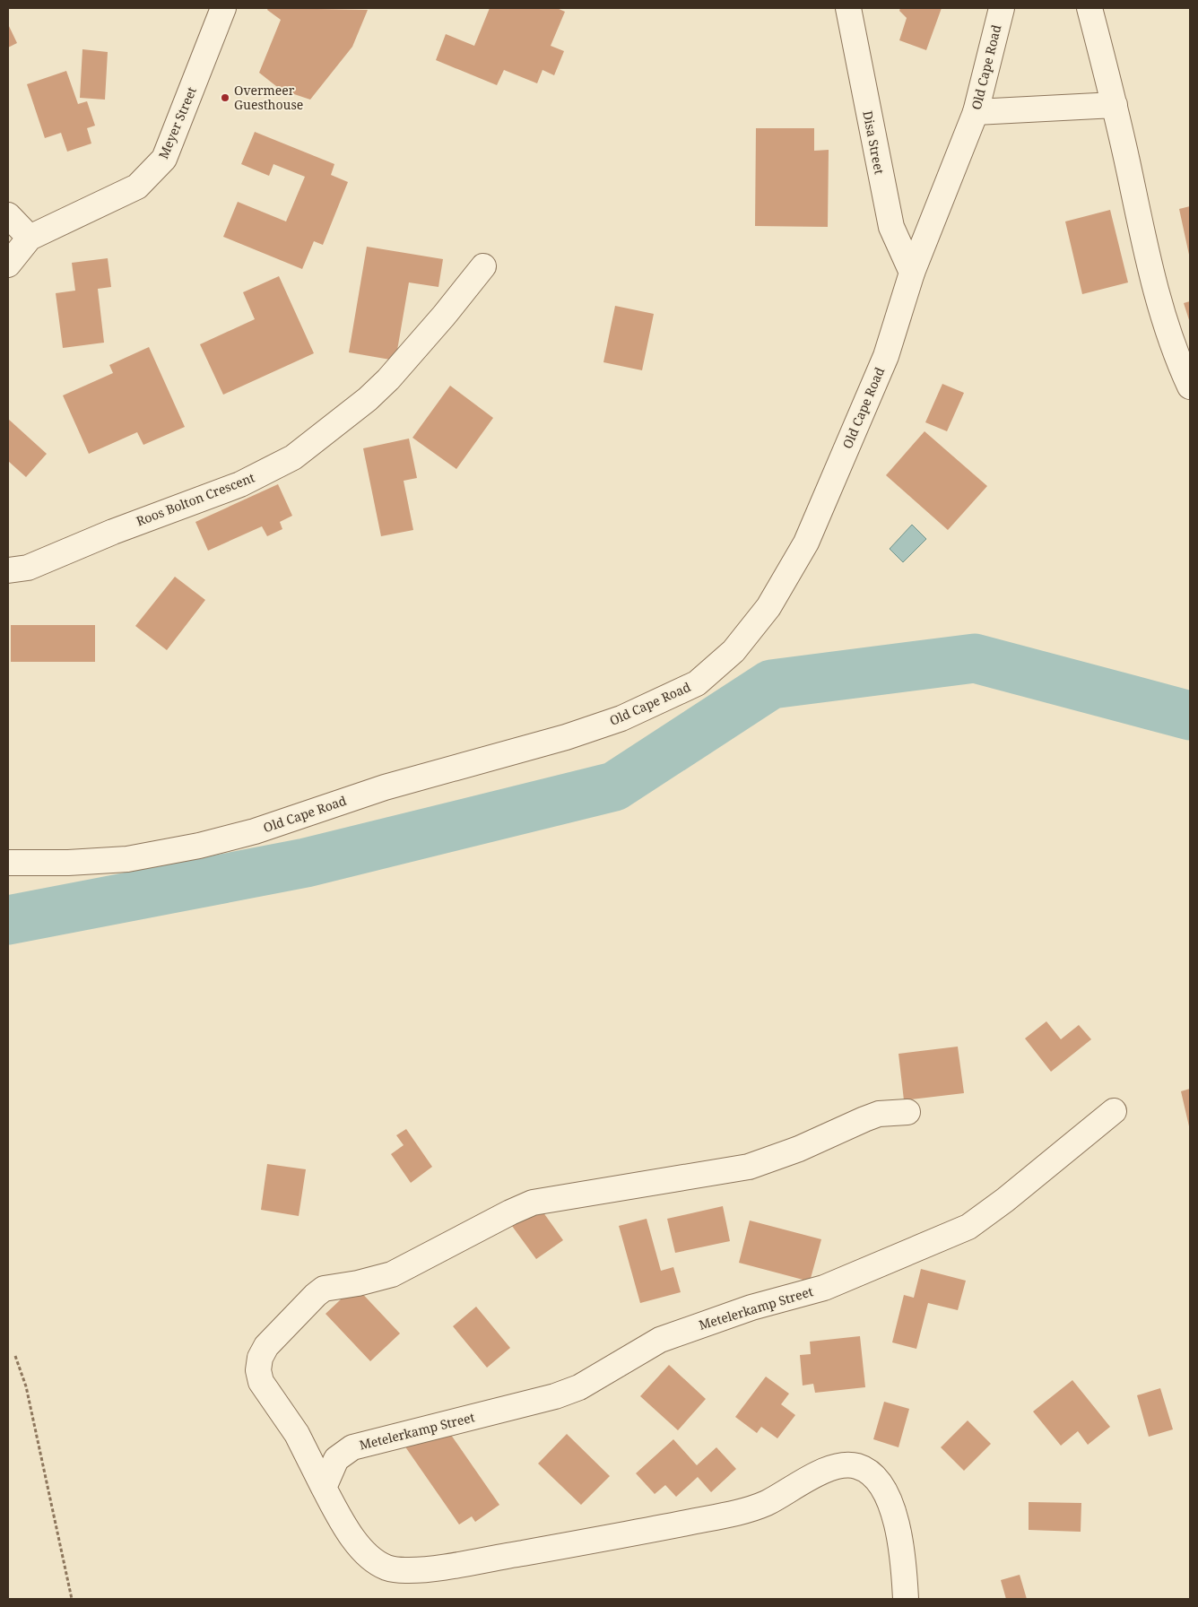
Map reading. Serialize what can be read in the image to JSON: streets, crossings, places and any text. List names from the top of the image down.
{
  "streets": {
    "street": [
      "Old Cape Road",
      "Meyer Street",
      "Disa Street",
      "Roos Bolton Crescent",
      "Metelerkamp Street"
    ]
  },
  "crossings": [
    ["Old Cape Road", "Disa Street"]
  ],
  "places": ["Overmeer Guesthouse"]
}
